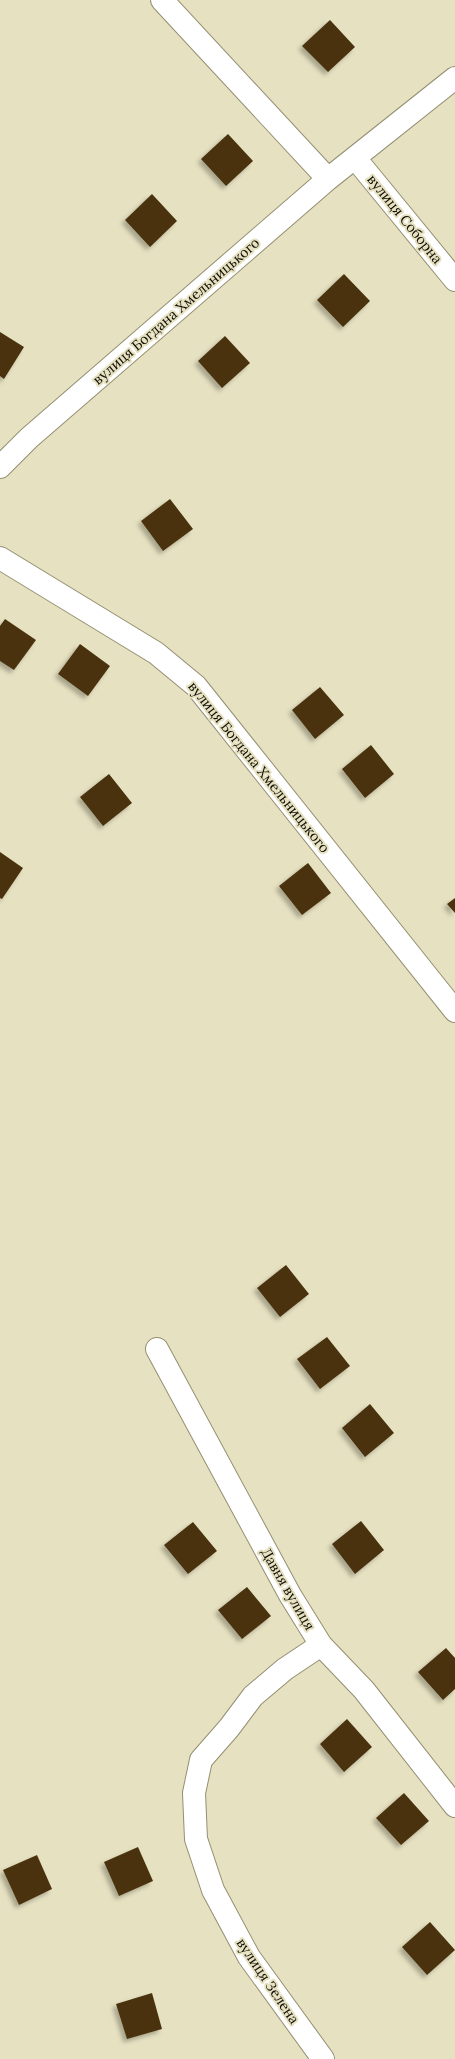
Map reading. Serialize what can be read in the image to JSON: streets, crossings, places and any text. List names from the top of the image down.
{
  "streets": {
    "street": [
      "вулиця Соборна",
      "вулиця Богдана Хмельницького",
      "Давня вулиця",
      "вулиця Зелена"
    ]
  },
  "crossings": [
    ["вулиця Соборна", "вулиця Богдана Хмельницького"],
    ["Давня вулиця", "вулиця Зелена"]
  ]
}
